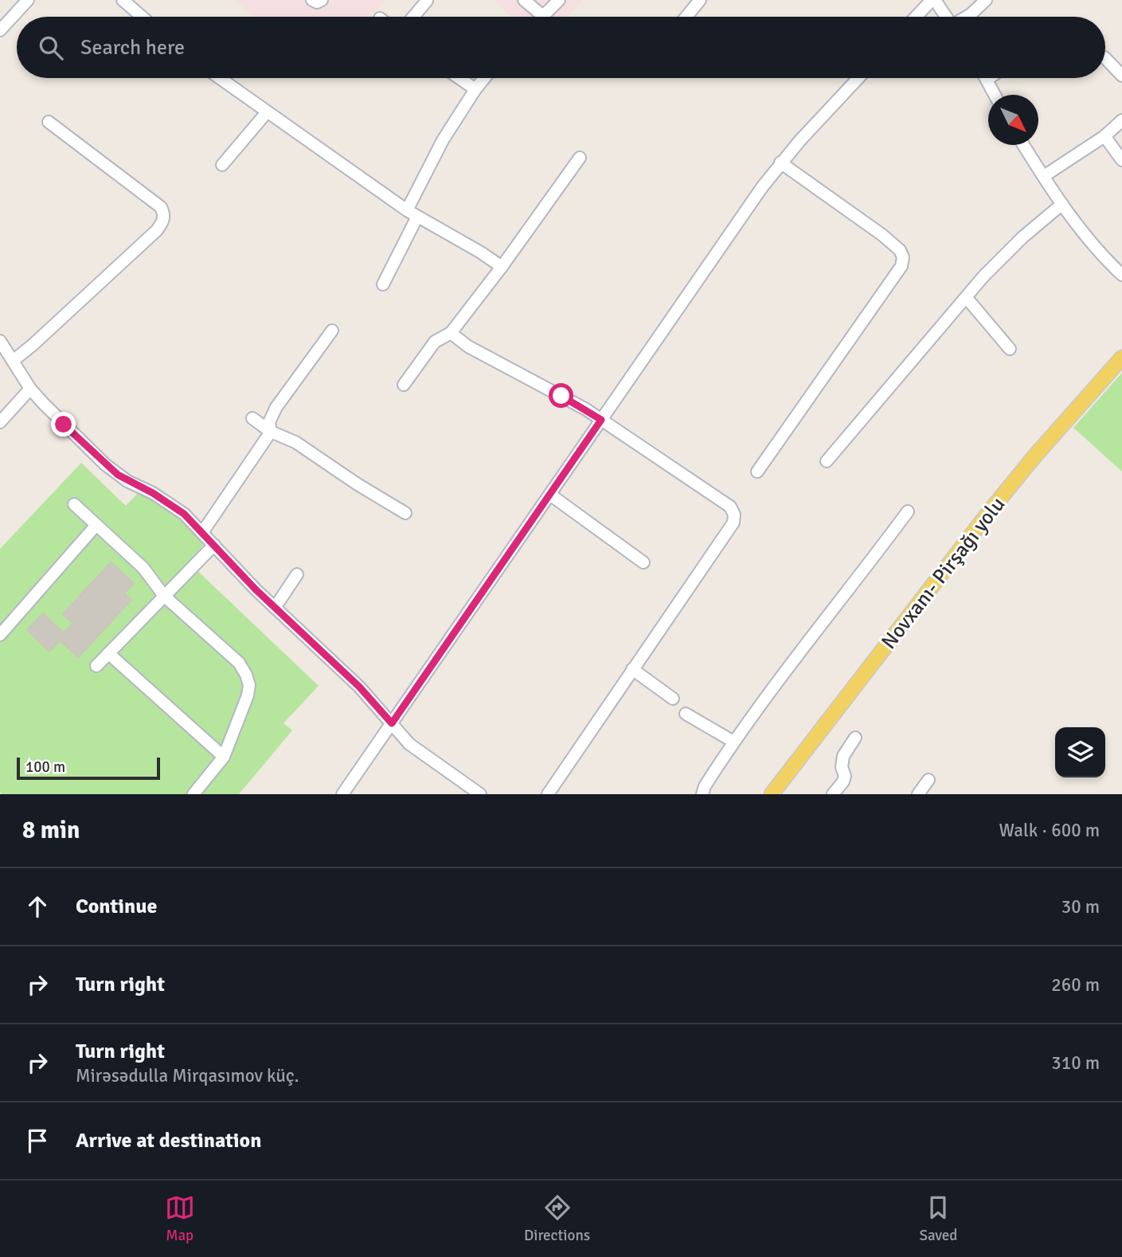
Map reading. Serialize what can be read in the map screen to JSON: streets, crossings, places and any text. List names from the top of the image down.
{
  "streets": {
    "main road": ["Novxanı- Pirşağı yolu"]
  },
  "scale_bar": "100 m",
  "north": "bottom right",
  "page": {
    "search": "Search here",
    "scale": "100 m",
    "heading": ["8 min", "Walk · 600 m"],
    "list": [
      ["Continue", "30 m"],
      ["Turn right", "260 m"],
      ["Turn right", "Mirəsədulla Mirqasımov küç.", "310 m"],
      "Arrive at destination"
    ],
    "nav": ["Map", "Directions", "Saved"]
  }
}
